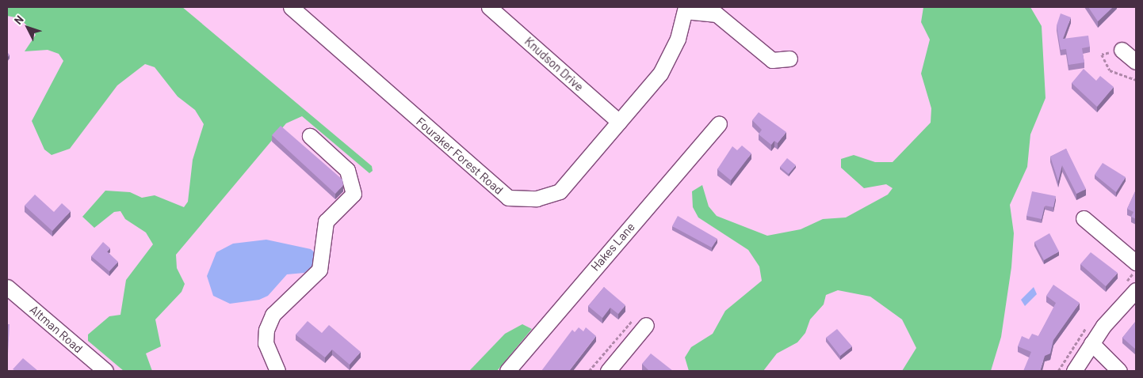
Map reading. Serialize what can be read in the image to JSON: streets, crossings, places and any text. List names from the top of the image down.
{
  "streets": {
    "street": [
      "Knudson Drive",
      "Fouraker Forest Road",
      "Hakes Lane",
      "Altman Road"
    ]
  },
  "crossings": [
    ["Knudson Drive", "Fouraker Forest Road"]
  ],
  "north": "top left"
}
